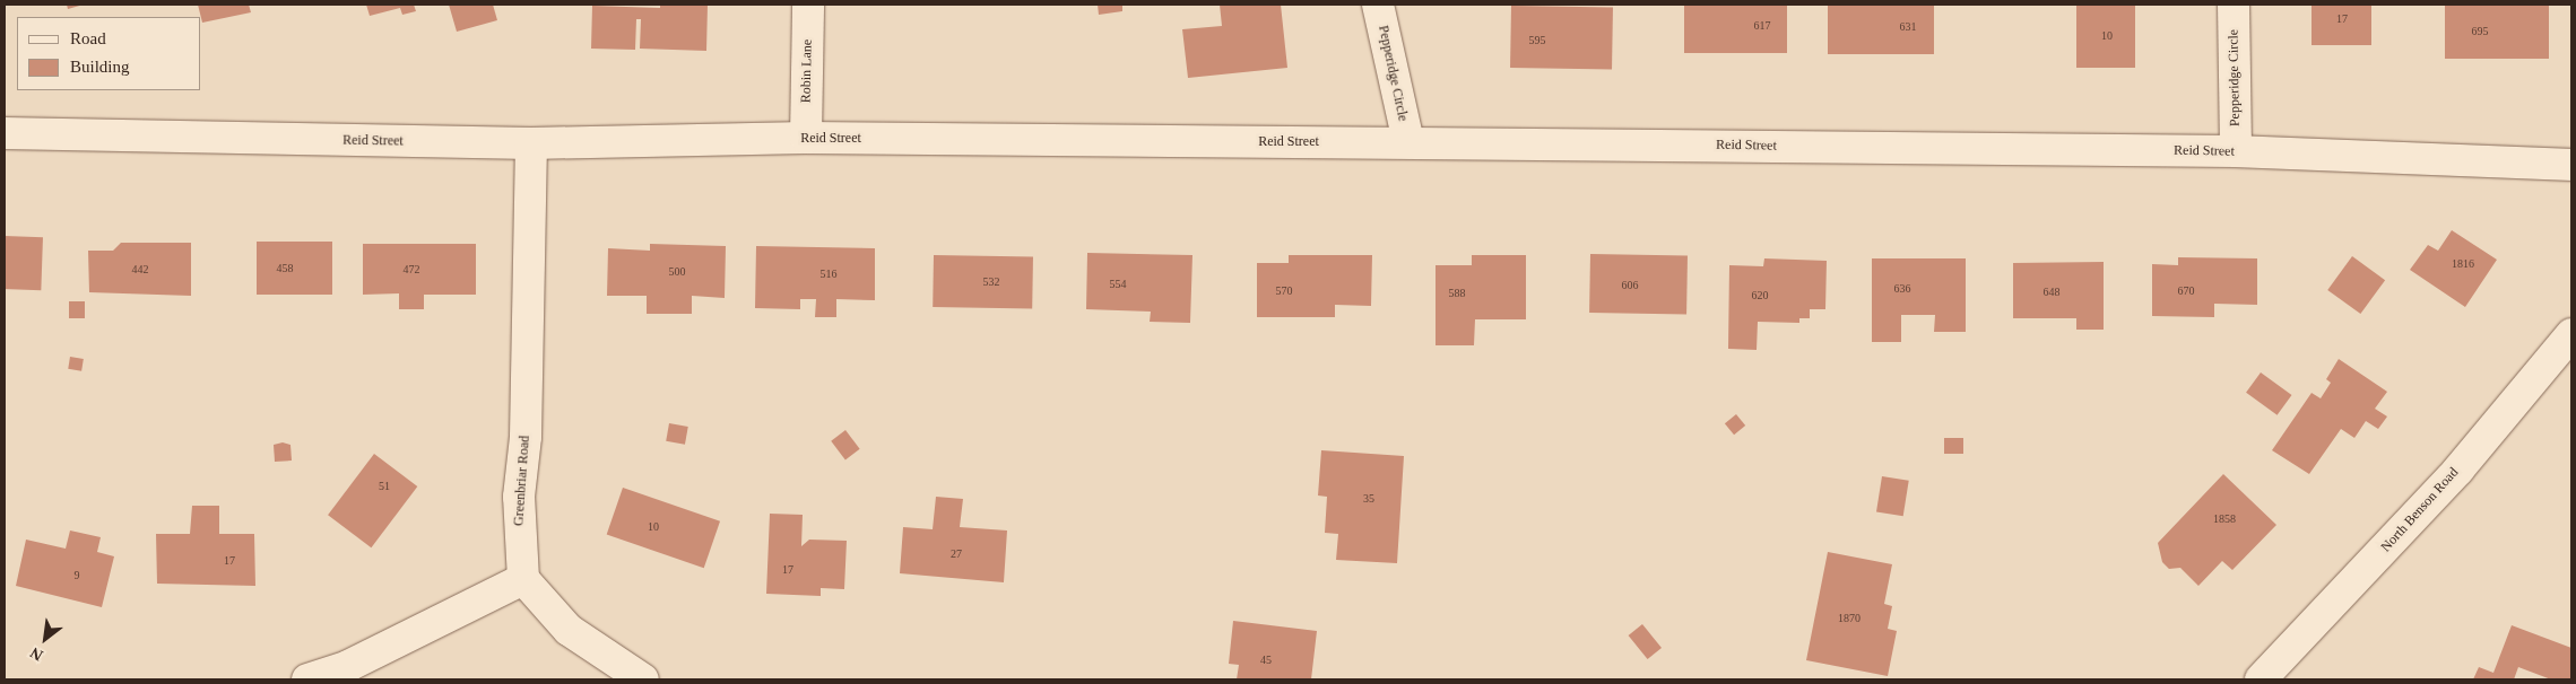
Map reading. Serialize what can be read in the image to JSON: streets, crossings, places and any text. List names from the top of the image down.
{
  "streets": {
    "street": [
      "Robin Lane",
      "Pepperidge Circle",
      "Reid Street",
      "Greenbriar Road",
      "North Benson Road"
    ]
  },
  "crossings": [
    ["Robin Lane", "Reid Street"],
    ["Pepperidge Circle", "Reid Street"],
    ["Reid Street", "Greenbriar Road"]
  ],
  "house_numbers": [
    "17",
    "617",
    "631",
    "695",
    "10",
    "595",
    "1816",
    "458",
    "442",
    "472",
    "500",
    "516",
    "532",
    "554",
    "606",
    "636",
    "570",
    "670",
    "648",
    "588",
    "620",
    "51",
    "35",
    "1858",
    "10",
    "27",
    "17",
    "17",
    "9",
    "1870",
    "45"
  ],
  "legend": ["Road", "Building"],
  "north": "bottom left"
}
